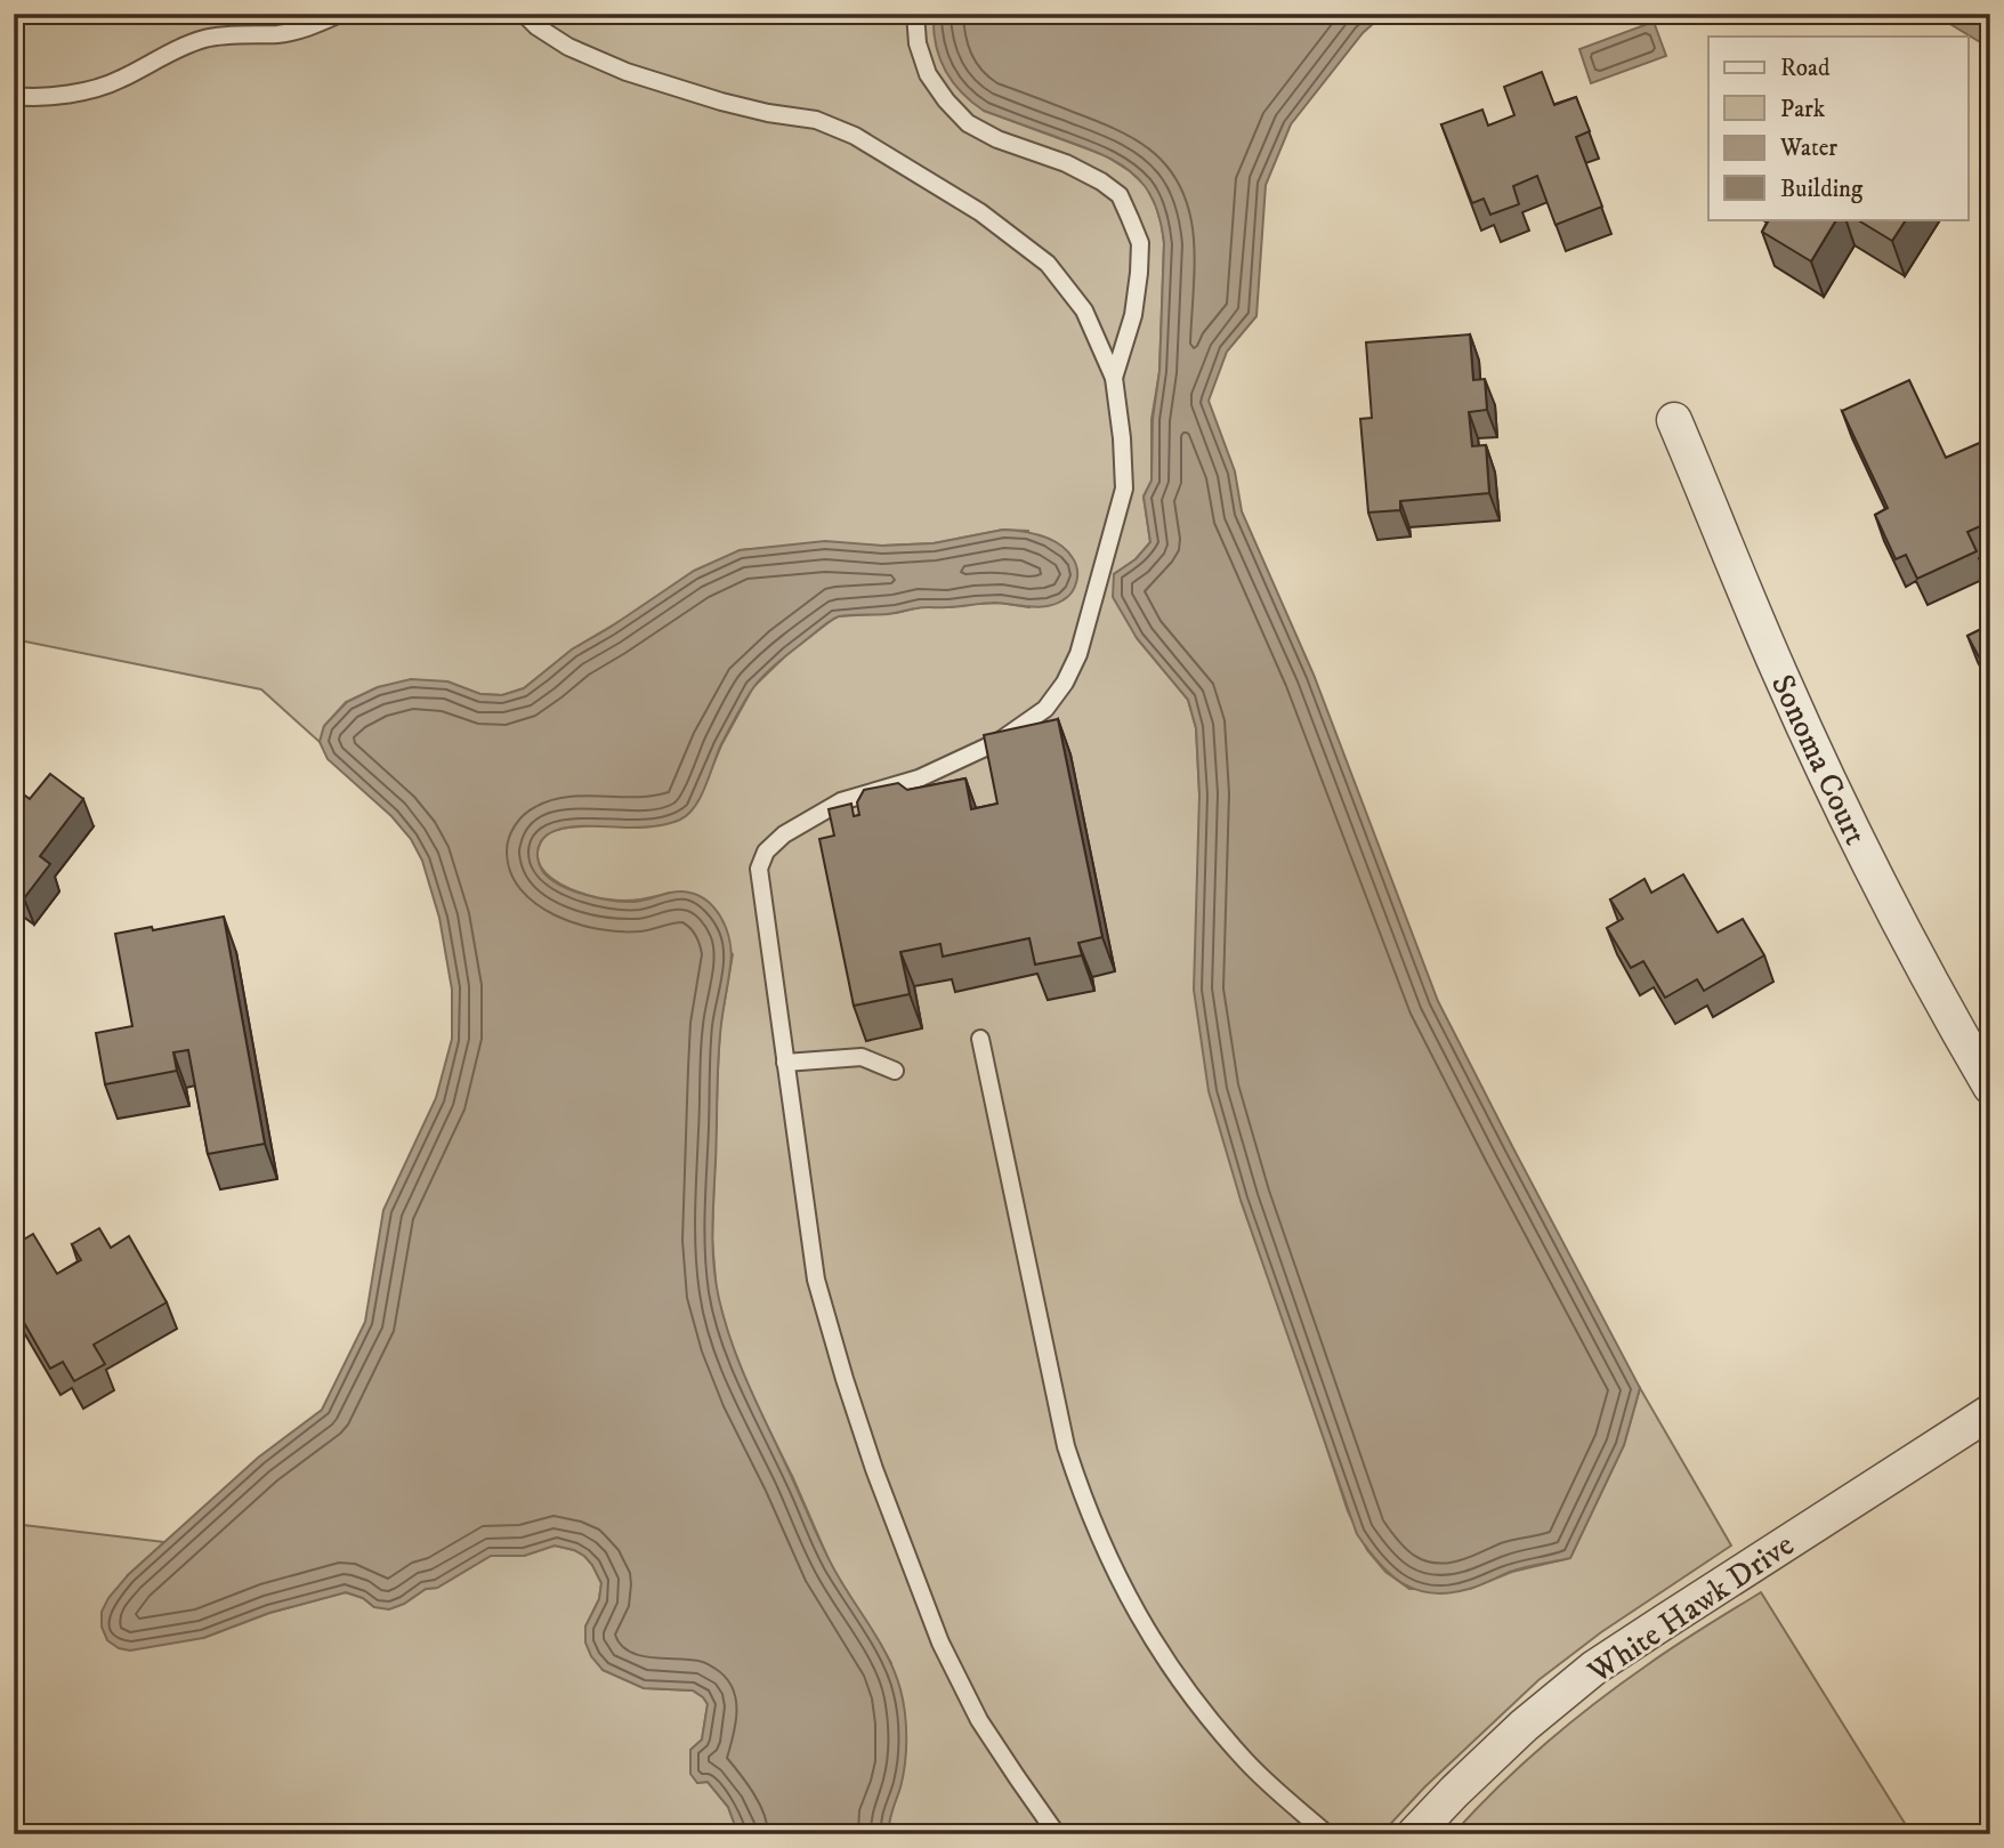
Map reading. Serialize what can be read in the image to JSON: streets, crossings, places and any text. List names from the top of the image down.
{
  "streets": {
    "street": ["Sonoma Court", "White Hawk Drive"]
  },
  "legend": [
    "Road",
    "Park",
    "Water",
    "Building"
  ]
}
